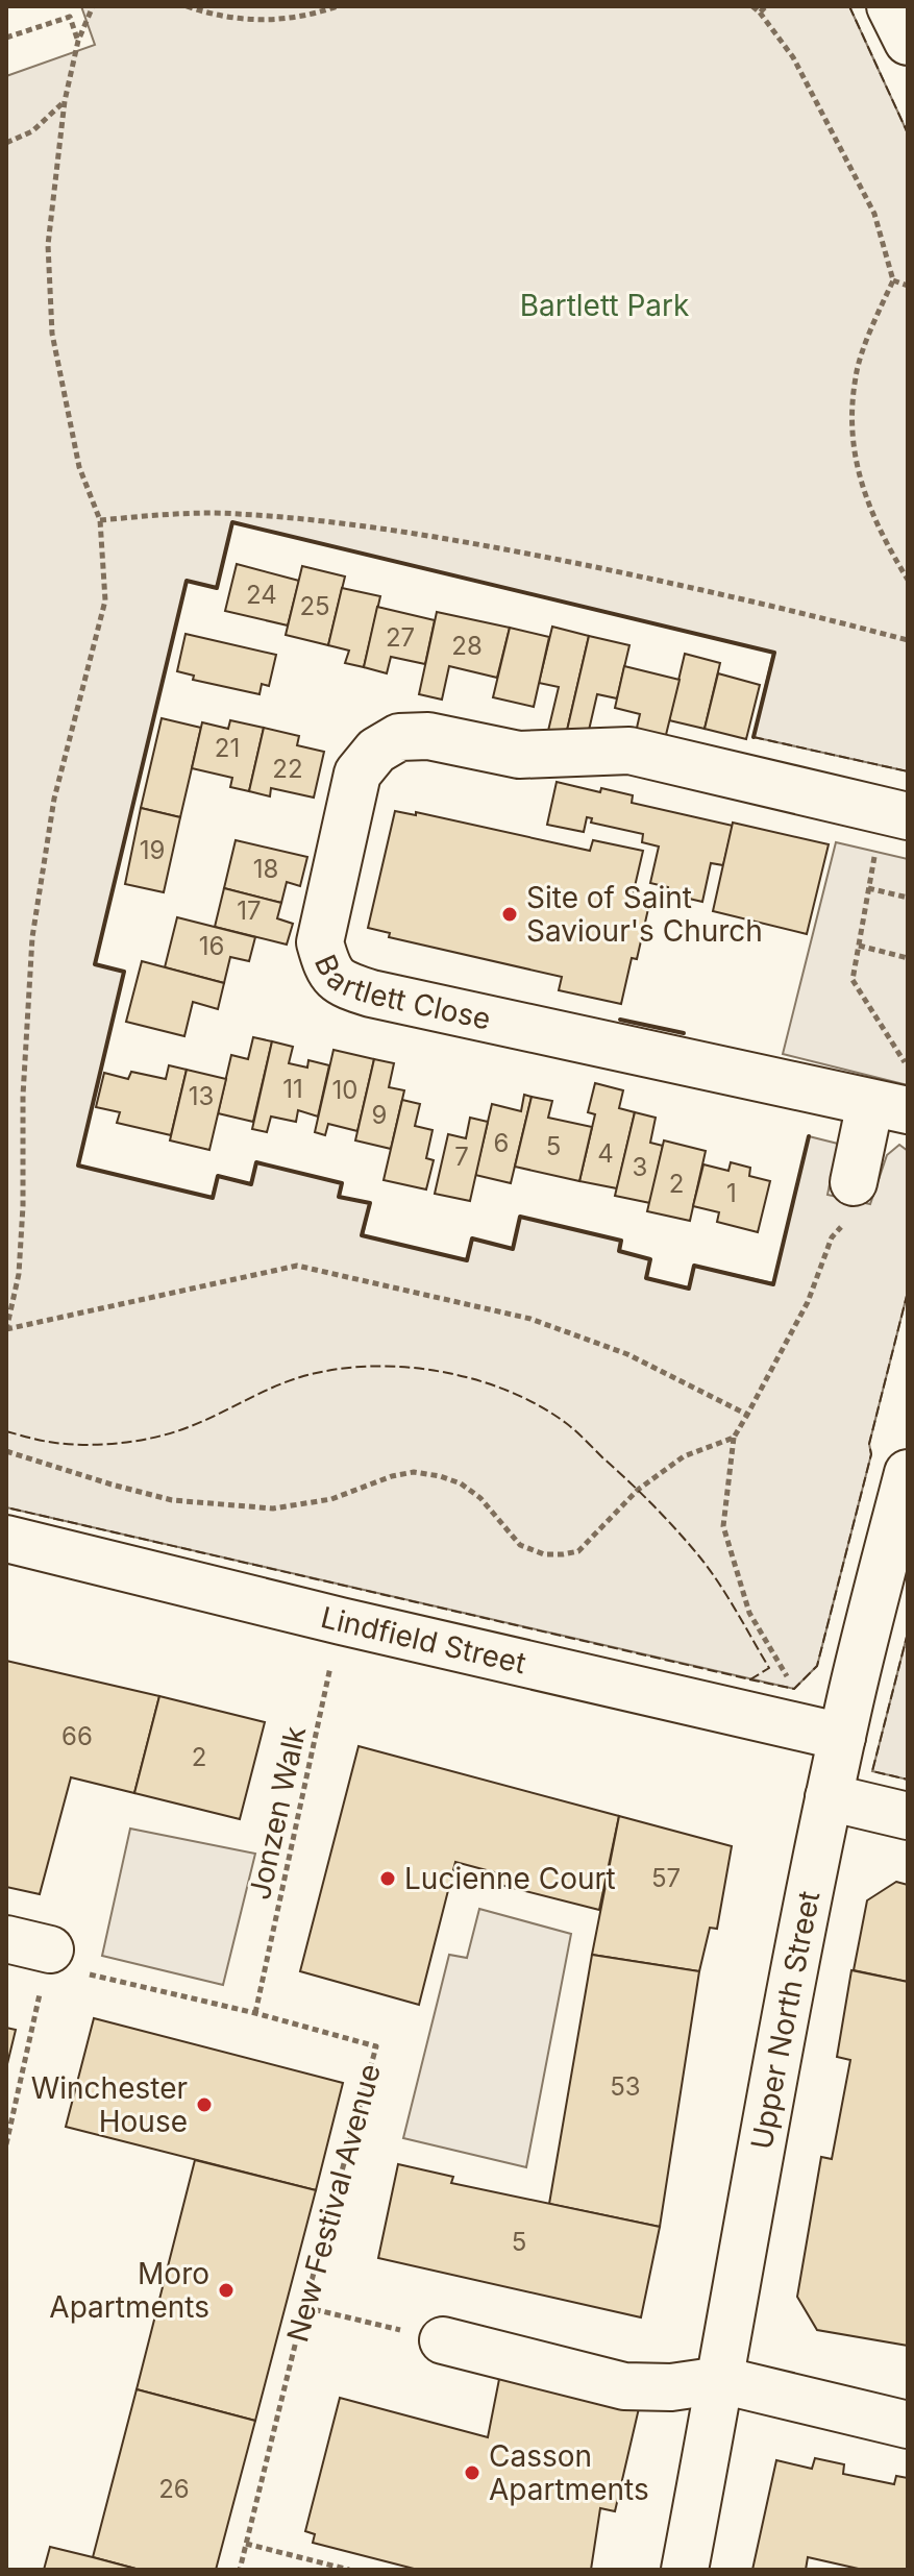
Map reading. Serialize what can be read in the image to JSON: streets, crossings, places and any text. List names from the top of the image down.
{
  "streets": {
    "street": ["Bartlett Close", "Lindfield Street", "Upper North Street"],
    "path": ["Jonzen Walk", "New Festival Avenue"]
  },
  "crossings": [
    ["Lindfield Street", "Jonzen Walk"],
    ["Lindfield Street", "Upper North Street"],
    ["Jonzen Walk", "New Festival Avenue"]
  ],
  "parks": ["Bartlett Park"],
  "places": [
    "Site of Saint Saviour's Church",
    "Lucienne Court",
    "Winchester House",
    "Moro Apartments",
    "Casson Apartments"
  ],
  "house_numbers": [
    "24",
    "25",
    "27",
    "28",
    "21",
    "22",
    "19",
    "18",
    "17",
    "16",
    "11",
    "10",
    "13",
    "9",
    "6",
    "5",
    "4",
    "7",
    "3",
    "2",
    "1",
    "66",
    "2",
    "57",
    "53",
    "5",
    "26"
  ]
}
